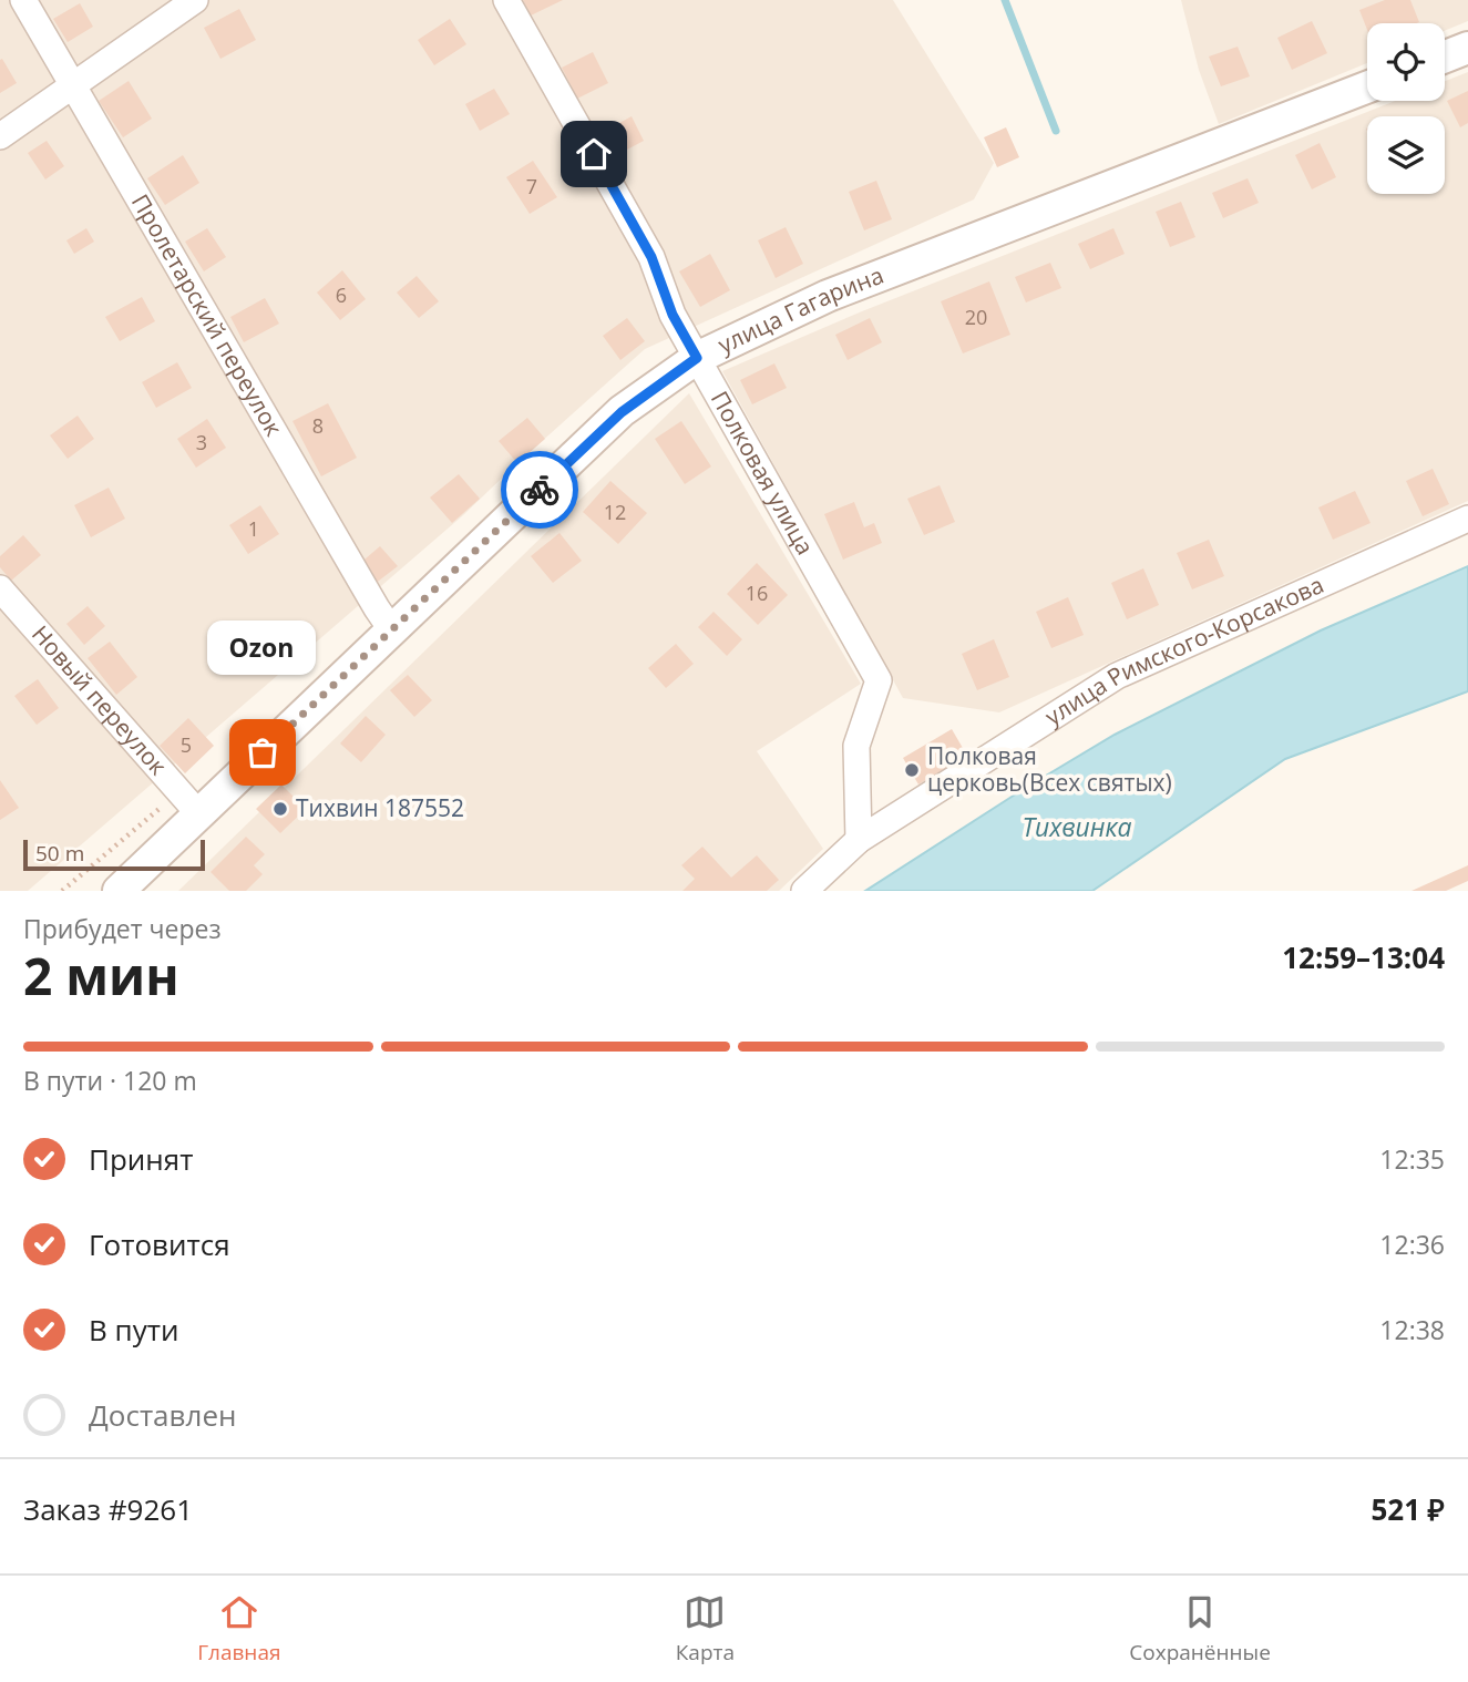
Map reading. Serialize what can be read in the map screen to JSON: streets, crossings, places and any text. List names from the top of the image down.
{
  "streets": {
    "street": [
      "улица Гагарина",
      "Пролетарский переулок",
      "Полковая улица",
      "улица Римского-Корсакова",
      "Новый переулок"
    ]
  },
  "crossings": [
    ["улица Гагарина", "Пролетарский переулок"],
    ["улица Гагарина", "Полковая улица"],
    ["улица Гагарина", "Новый переулок"],
    ["Полковая улица", "улица Римского-Корсакова"]
  ],
  "water": ["Тихвинка"],
  "places": ["Ozon", "Полковая церковь(Всех святых)", "Тихвин 187552"],
  "house_numbers": [
    "7",
    "6",
    "20",
    "8",
    "3",
    "12",
    "1",
    "16",
    "5"
  ],
  "scale_bar": "50 m",
  "page": {
    "bubble": "Ozon",
    "scale": "50 m",
    "heading": ["2 мин", "Прибудет через", "12:59–13:04"],
    "panel": ["Заказ #9261", "521 ₽"],
    "bar": "В пути · 120 m",
    "list": [
      ["Принят", "12:35"],
      ["Готовится", "12:36"],
      ["В пути", "12:38"],
      "Доставлен"
    ],
    "tabs": ["Главная", "Карта", "Сохранённые"]
  }
}
